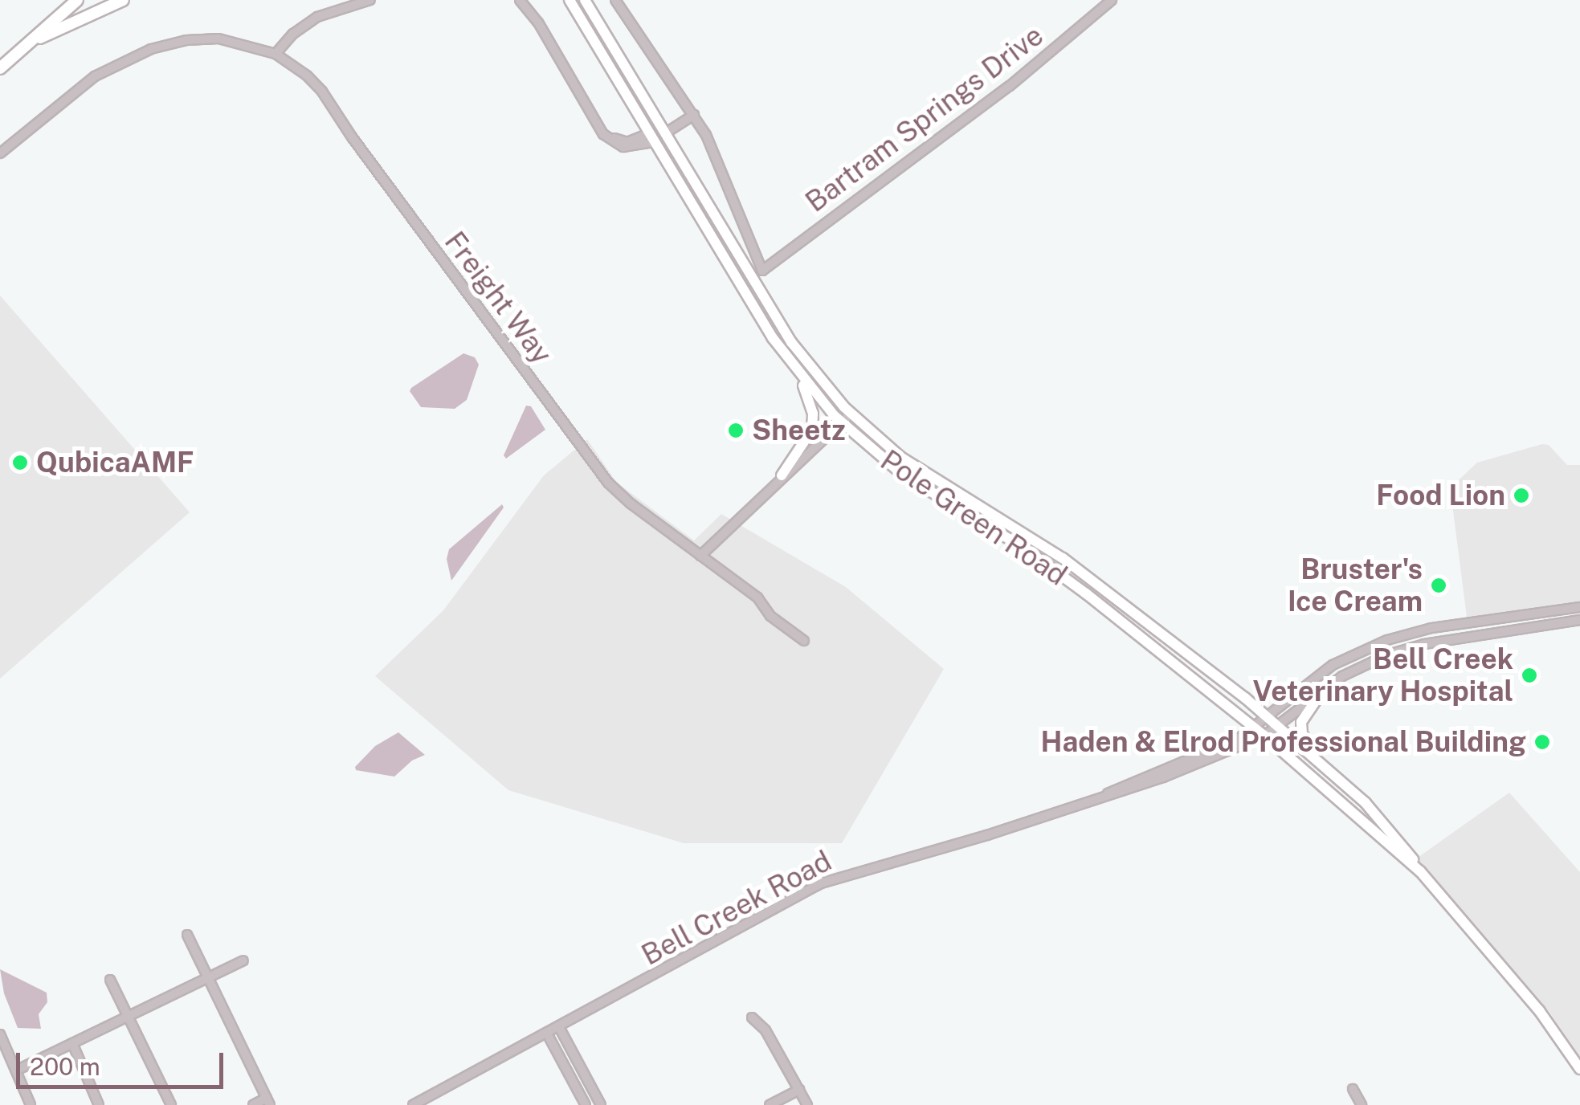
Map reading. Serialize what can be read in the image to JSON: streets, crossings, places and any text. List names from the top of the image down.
{
  "streets": {
    "main road": ["Pole Green Road"],
    "street": ["Bartram Springs Drive", "Freight Way", "Bell Creek Road"]
  },
  "crossings": [
    ["Pole Green Road", "Bell Creek Road"]
  ],
  "places": [
    "Sheetz",
    "QubicaAMF",
    "Food Lion",
    "Bruster's Ice Cream",
    "Bell Creek Veterinary Hospital",
    "Haden & Elrod Professional Building"
  ],
  "scale_bar": "200 m"
}
